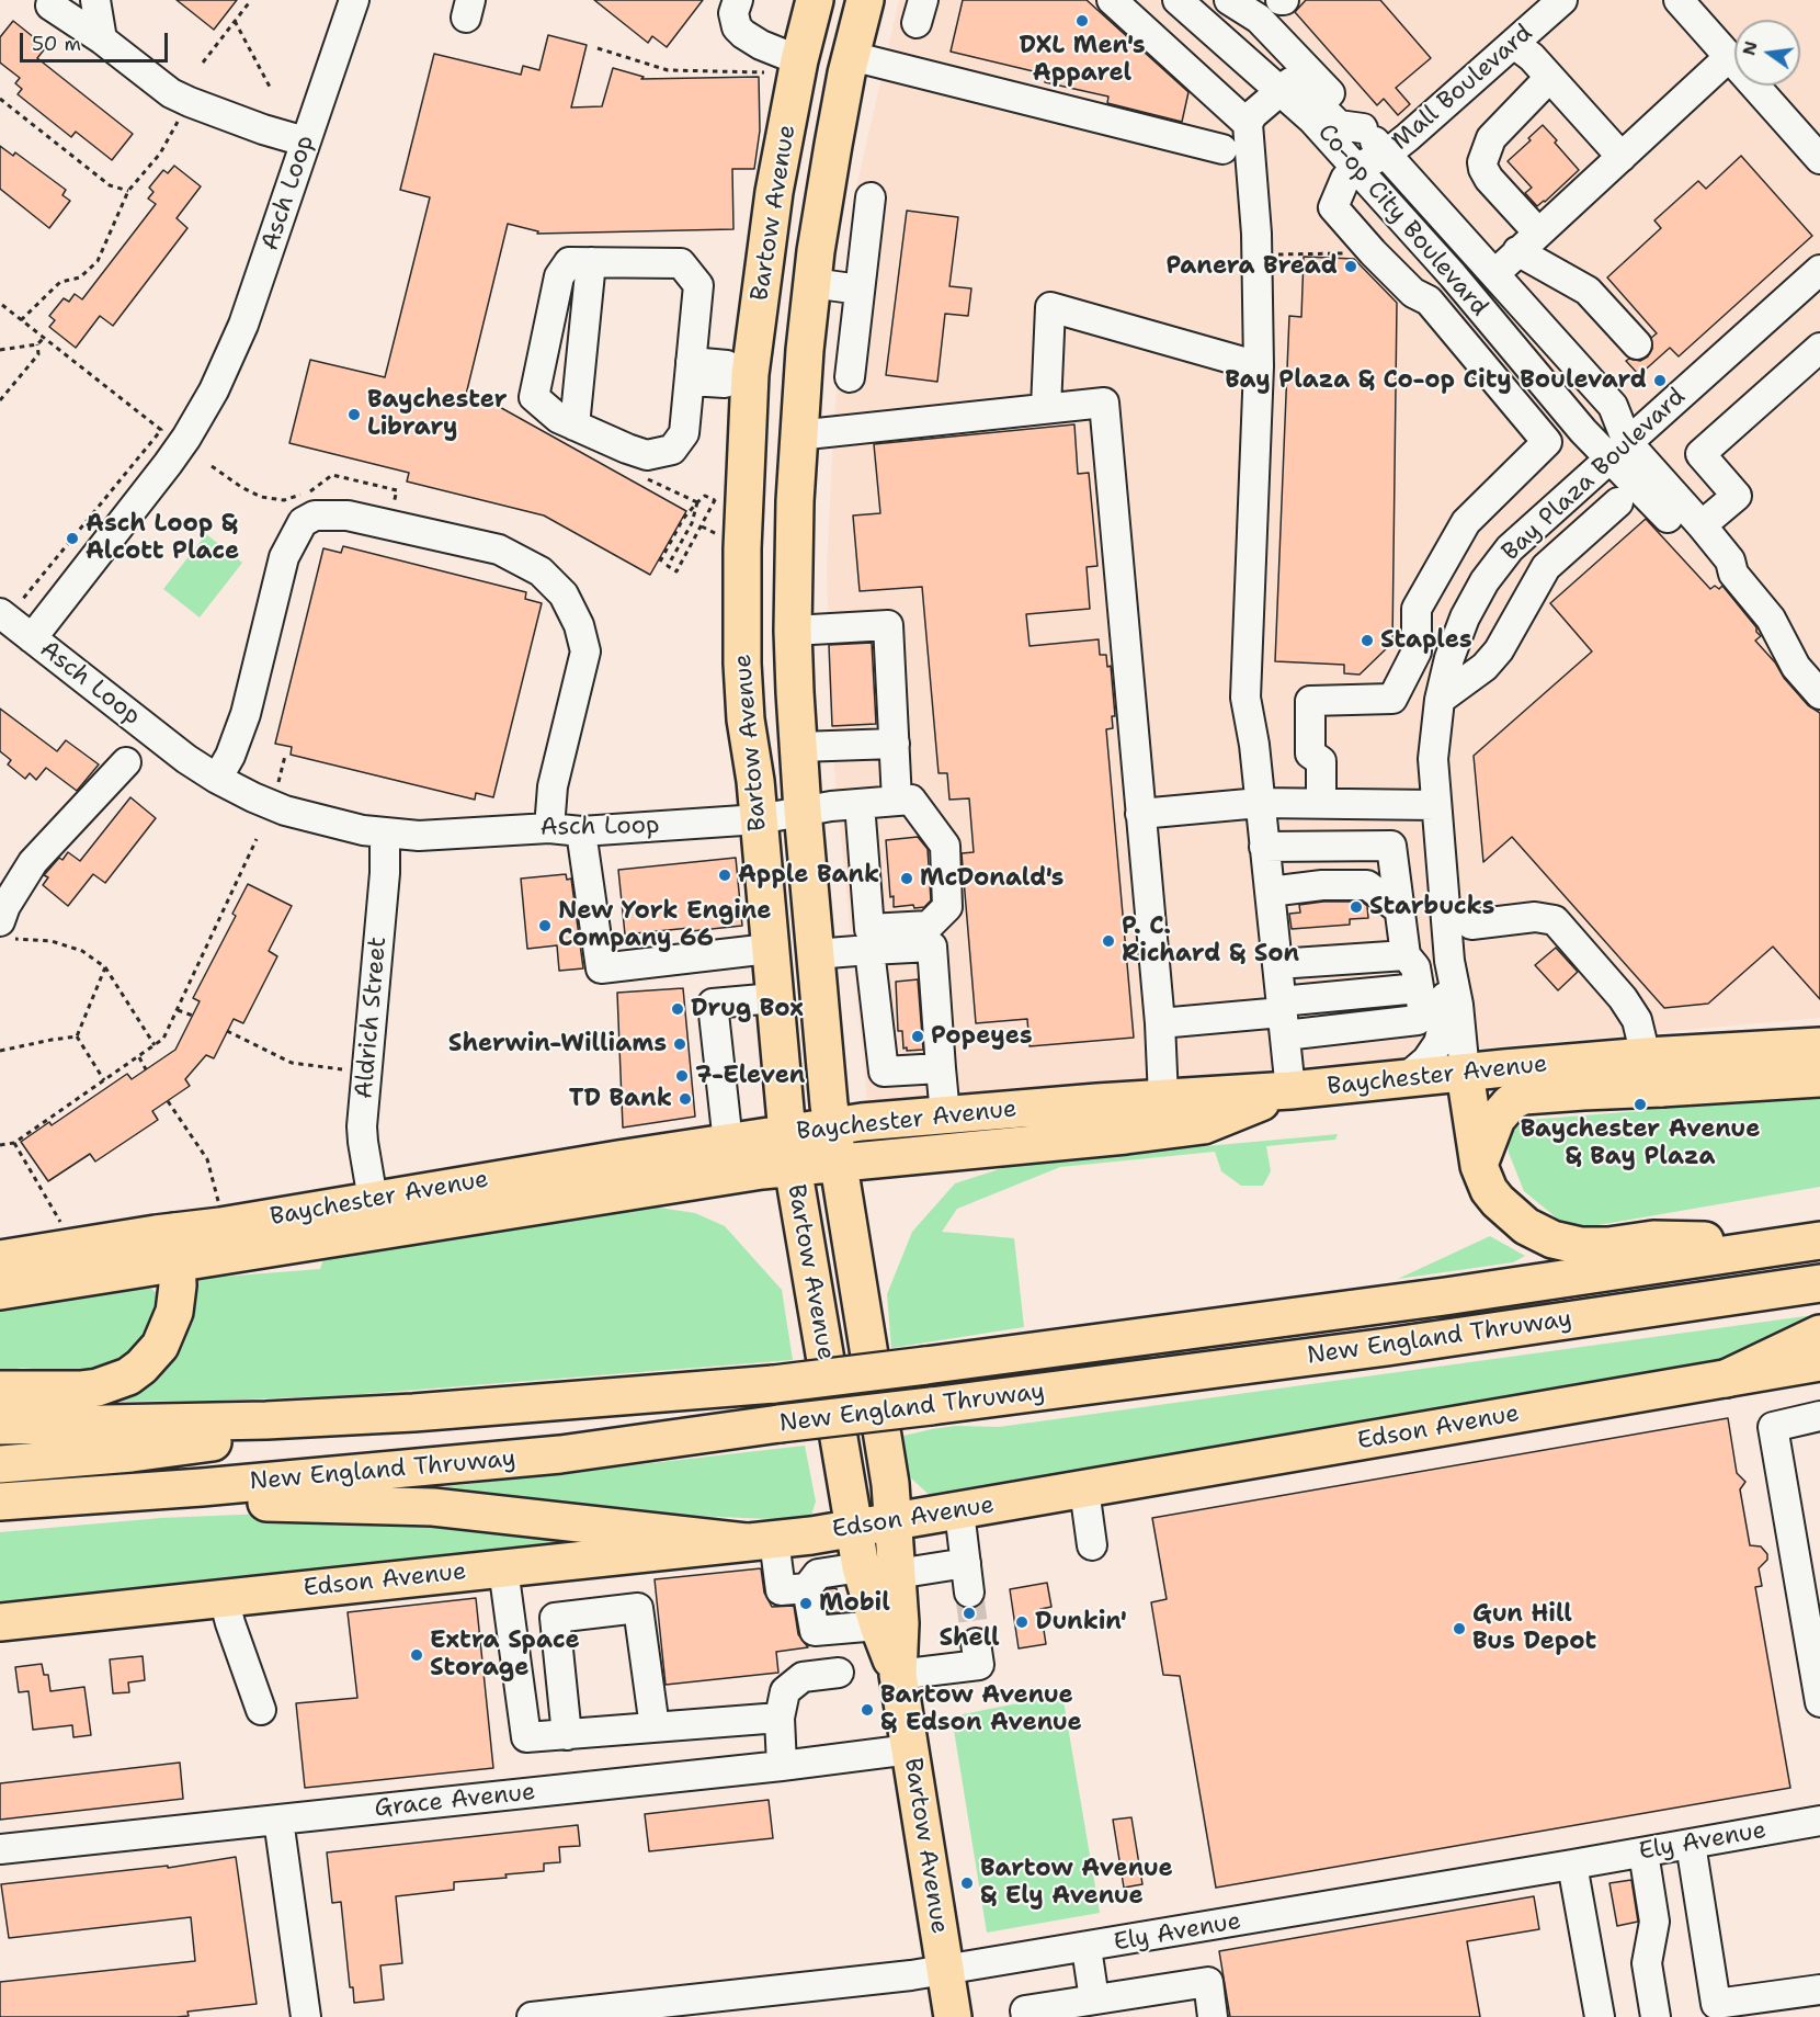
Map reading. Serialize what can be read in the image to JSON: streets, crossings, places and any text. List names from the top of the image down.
{
  "streets": {
    "main road": [
      "Bartow Avenue",
      "Baychester Avenue",
      "New England Thruway",
      "Edson Avenue"
    ],
    "street": [
      "Mall Boulevard",
      "Asch Loop",
      "Co-op City Boulevard",
      "Bay Plaza Boulevard",
      "Aldrich Street",
      "Grace Avenue",
      "Ely Avenue"
    ]
  },
  "crossings": [
    ["Mall Boulevard", "Co-op City Boulevard"],
    ["Asch Loop", "Bartow Avenue"],
    ["Asch Loop", "Aldrich Street"],
    ["Bartow Avenue", "Baychester Avenue"],
    ["Bartow Avenue", "Edson Avenue"],
    ["Bartow Avenue", "Grace Avenue"],
    ["Bartow Avenue", "Ely Avenue"],
    ["Co-op City Boulevard", "Bay Plaza Boulevard"],
    ["Bay Plaza Boulevard", "Baychester Avenue"],
    ["Aldrich Street", "Baychester Avenue"]
  ],
  "places": [
    "DXL Men's Apparel",
    "Panera Bread",
    "Bay Plaza & Co-op City Boulevard",
    "Baychester Library",
    "Asch Loop & Alcott Place",
    "Staples",
    "Apple Bank",
    "McDonald's",
    "Starbucks",
    "New York Engine Company 66",
    "P. C. Richard & Son",
    "Drug Box",
    "Popeyes",
    "Sherwin-Williams",
    "7-Eleven",
    "TD Bank",
    "Baychester Avenue & Bay Plaza",
    "Mobil",
    "Shell",
    "Dunkin'",
    "Gun Hill Bus Depot",
    "Extra Space Storage",
    "Bartow Avenue & Edson Avenue",
    "Bartow Avenue & Ely Avenue"
  ],
  "scale_bar": "50 m",
  "north": "left"
}
